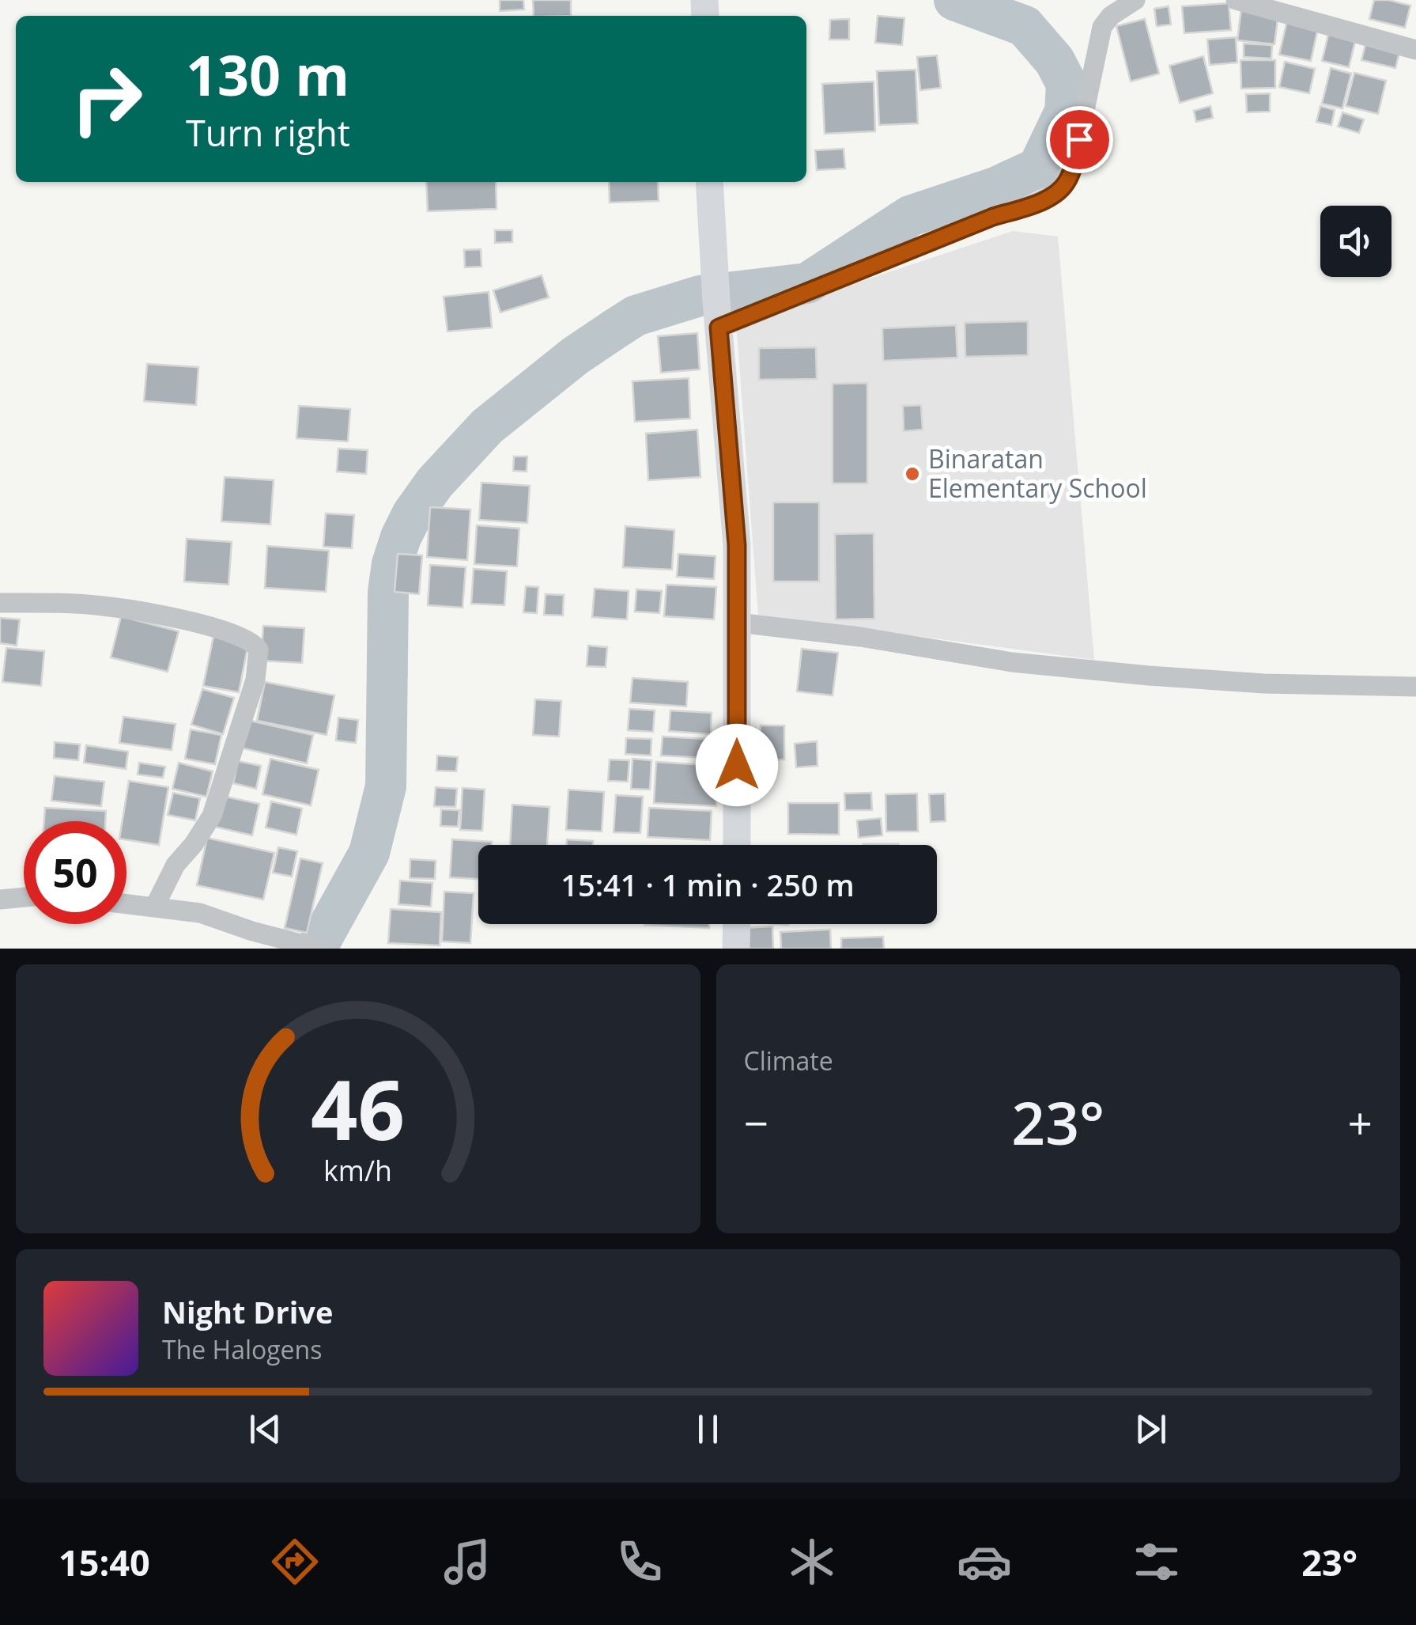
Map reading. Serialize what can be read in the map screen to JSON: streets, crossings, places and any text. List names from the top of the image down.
{
  "places": ["Binaratan Elementary School"],
  "page": {
    "turn": ["130 m", "Turn right"],
    "limit": "50",
    "trip": "15:41 · 1 min · 250 m",
    "tile": "Climate",
    "heat": ["−", "23°", "+"],
    "song": ["Night Drive", "The Halogens"],
    "tabs": ["15:40", "23°"],
    "gauge": ["46", "km/h"]
  }
}
